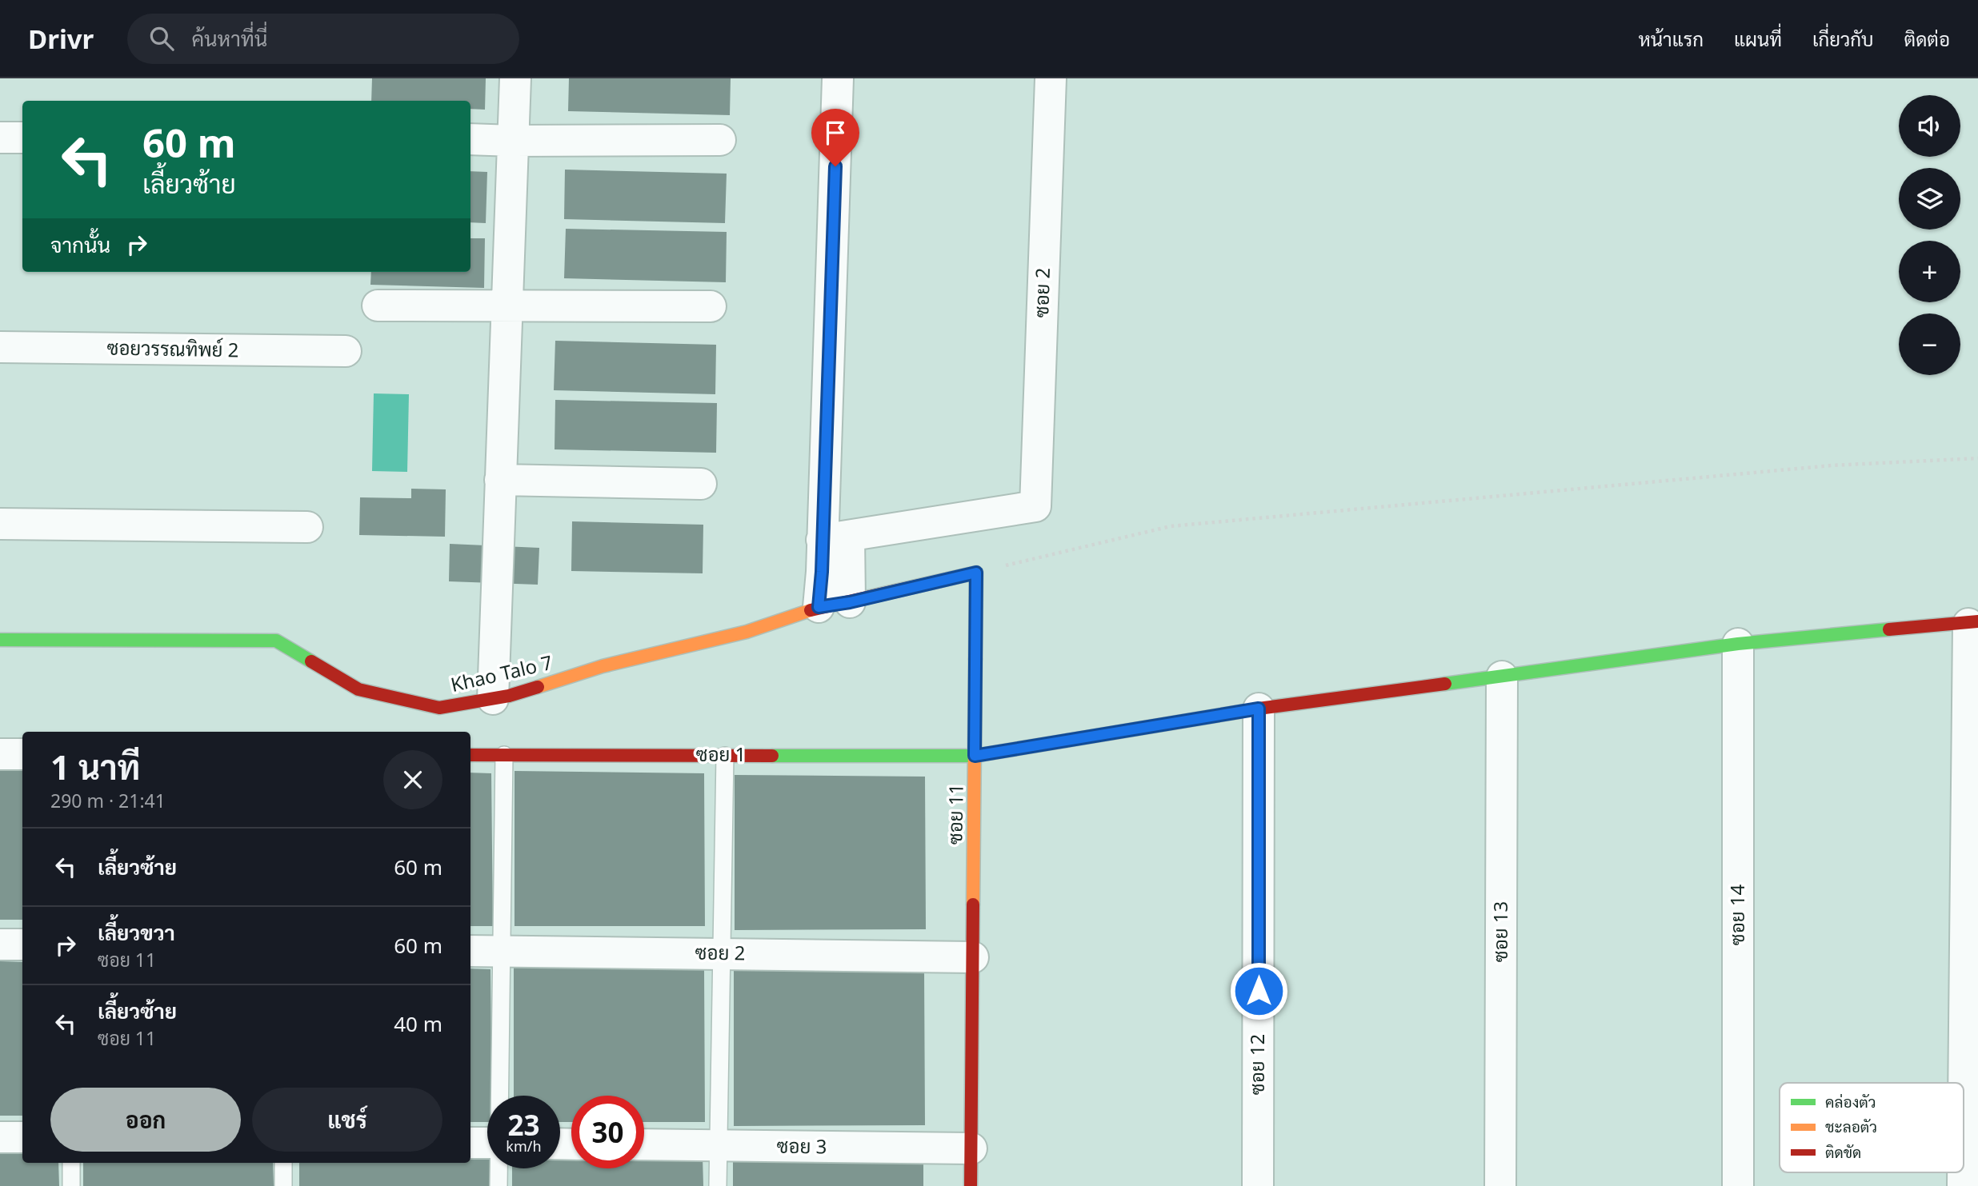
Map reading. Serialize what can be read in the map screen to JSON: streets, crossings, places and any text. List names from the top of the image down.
{
  "streets": {
    "street": [
      "ซอย 2",
      "ซอยวรรณทิพย์ 2",
      "Khao Talo 7",
      "ซอย 1",
      "ซอย 11",
      "ซอย 14",
      "ซอย 13",
      "ซอย 12",
      "ซอย 3"
    ]
  },
  "crossings": [
    ["ซอย 2", "ซอย 11"],
    ["ซอย 1", "ซอย 11"],
    ["ซอย 1", "ซอย 14"],
    ["ซอย 1", "ซอย 13"],
    ["ซอย 1", "ซอย 12"],
    ["ซอย 11", "ซอย 3"]
  ],
  "legend": ["คล่องตัว", "ชะลอตัว", "ติดขัด"],
  "page": {
    "header": "Drivr",
    "search": "ค้นหาที่นี่",
    "nav": [
      "หน้าแรก",
      "แผนที่",
      "เกี่ยวกับ",
      "ติดต่อ"
    ],
    "map_buttons": ["+", "−"],
    "turn": ["60 m", "เลี้ยวซ้าย"],
    "then": "จากนั้น",
    "heading": ["1 นาที", "290 m · 21:41"],
    "list": [
      {
        "name": "เลี้ยวซ้าย",
        "value": "60 m"
      },
      {
        "name": "เลี้ยวขวา",
        "note": "ซอย 11",
        "value": "60 m"
      },
      {
        "name": "เลี้ยวซ้าย",
        "note": "ซอย 11",
        "value": "40 m"
      }
    ],
    "buttons": ["ออก", "แชร์"],
    "speed": "23 km/h",
    "limit": "30"
  }
}
